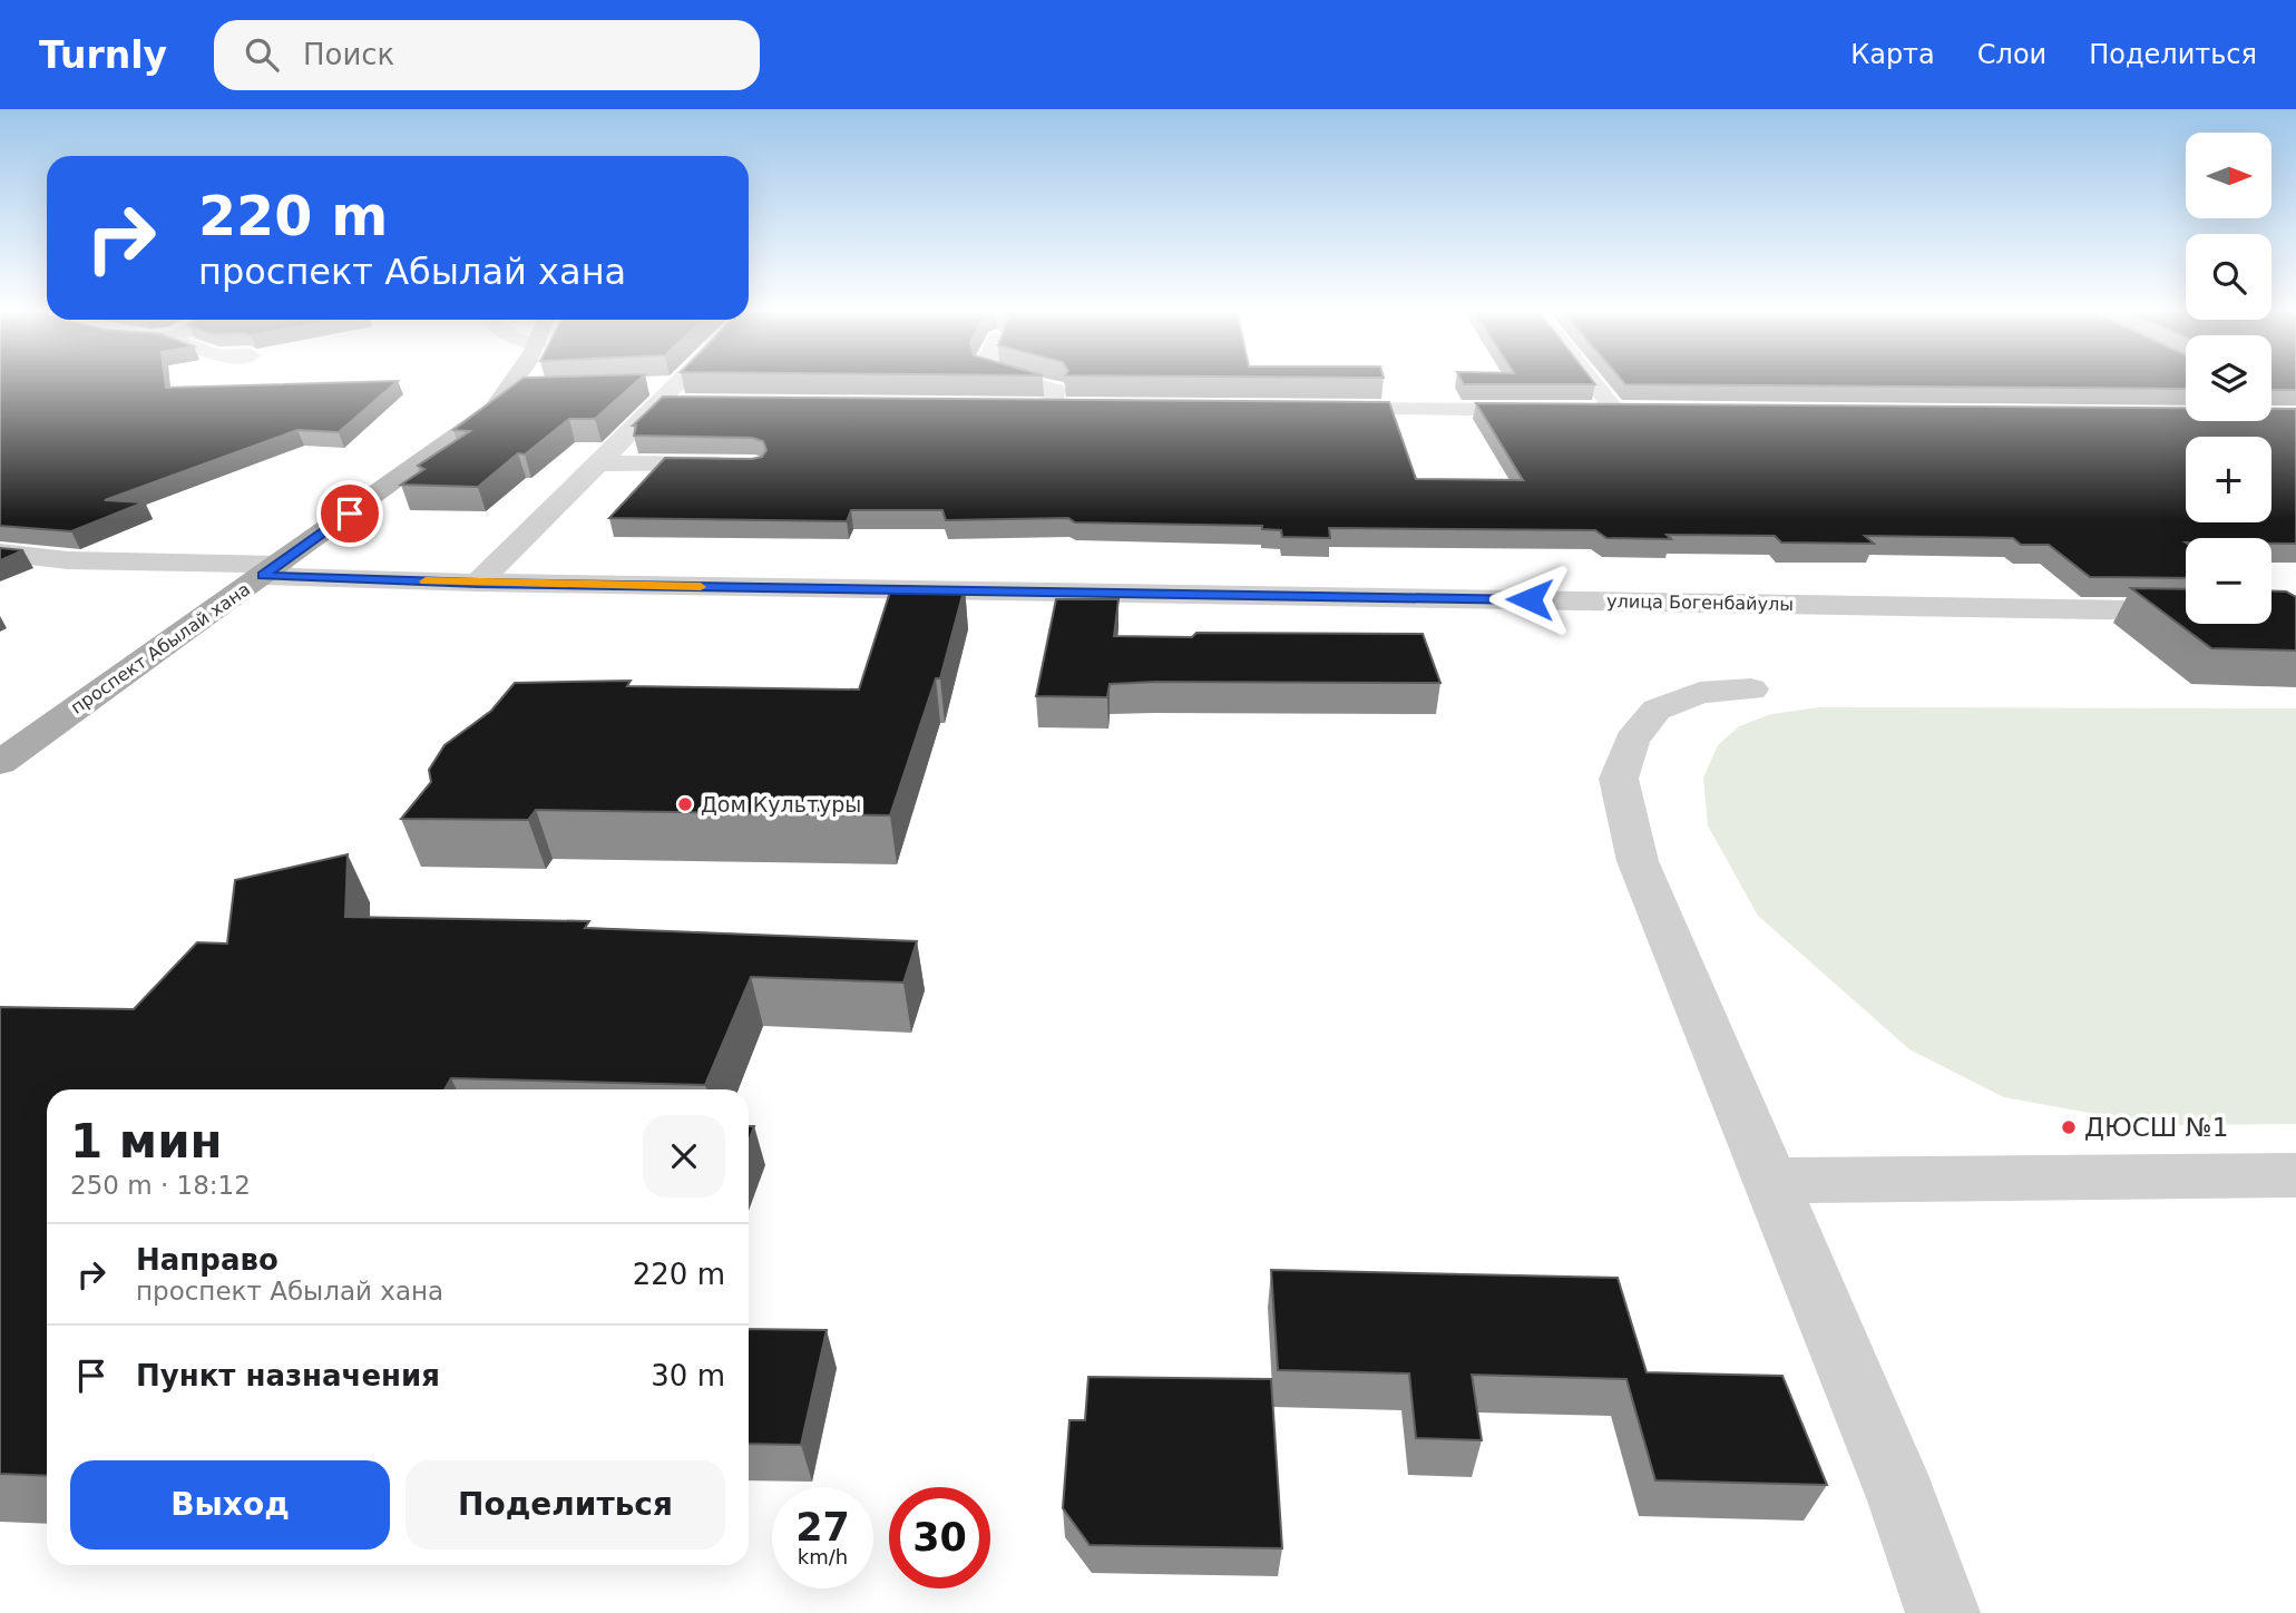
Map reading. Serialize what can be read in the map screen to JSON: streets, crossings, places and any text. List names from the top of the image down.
{
  "streets": {
    "main road": ["проспект Абылай хана"],
    "street": ["улица Богенбайулы"]
  },
  "crossings": [
    ["улица Богенбайулы", "проспект Абылай хана"]
  ],
  "places": ["Дом Культуры", "ДЮСШ №1"],
  "north": "right",
  "page": {
    "header": "Turnly",
    "search": "Поиск",
    "nav": ["Карта", "Слои", "Поделиться"],
    "map_buttons": ["+", "−"],
    "turn": ["220 m", "проспект Абылай хана"],
    "heading": ["1 мин", "250 m · 18:12"],
    "list": [
      {
        "name": "Направо",
        "note": "проспект Абылай хана",
        "value": "220 m"
      },
      {
        "name": "Пункт назначения",
        "value": "30 m"
      }
    ],
    "buttons": ["Выход", "Поделиться"],
    "speed": "27 km/h",
    "limit": "30"
  }
}
